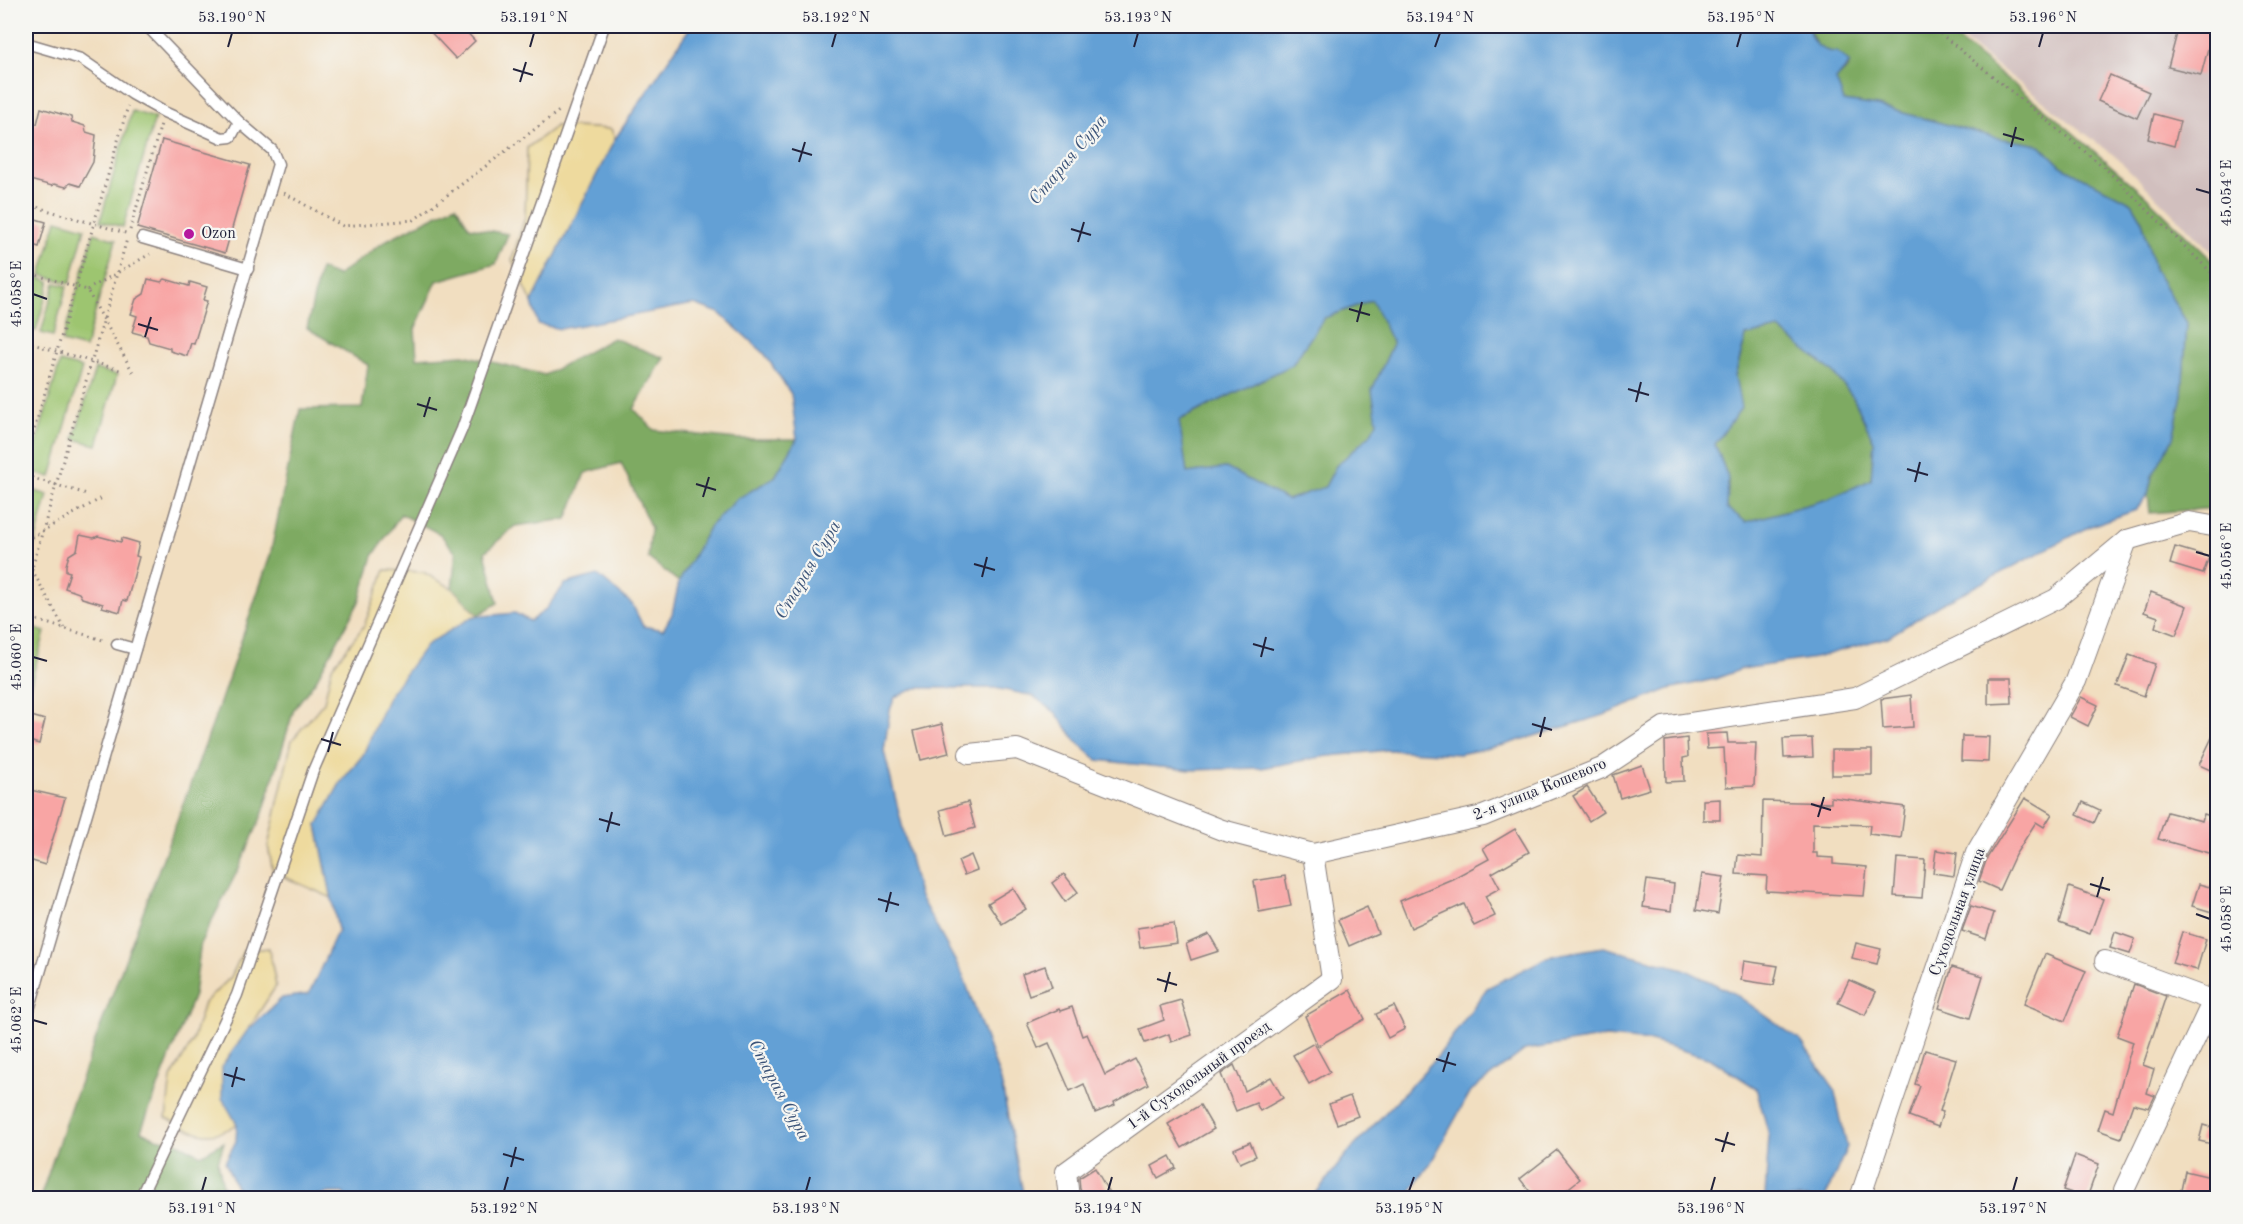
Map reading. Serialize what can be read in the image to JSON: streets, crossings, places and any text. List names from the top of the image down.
{
  "streets": {
    "street": ["2-я улица Кошевого", "Суходольная улица", "1-й Суходольный проезд"]
  },
  "crossings": [
    ["2-я улица Кошевого", "Суходольная улица"],
    ["2-я улица Кошевого", "1-й Суходольный проезд"]
  ],
  "water": ["Старая Сура"],
  "places": ["Ozon"],
  "coordinates": [
    "53.190°N",
    "53.191°N",
    "53.192°N",
    "53.193°N",
    "53.194°N",
    "53.195°N",
    "53.196°N",
    "45.054°E",
    "45.058°E",
    "45.056°E",
    "45.060°E",
    "45.062°E",
    "53.197°N"
  ]
}
